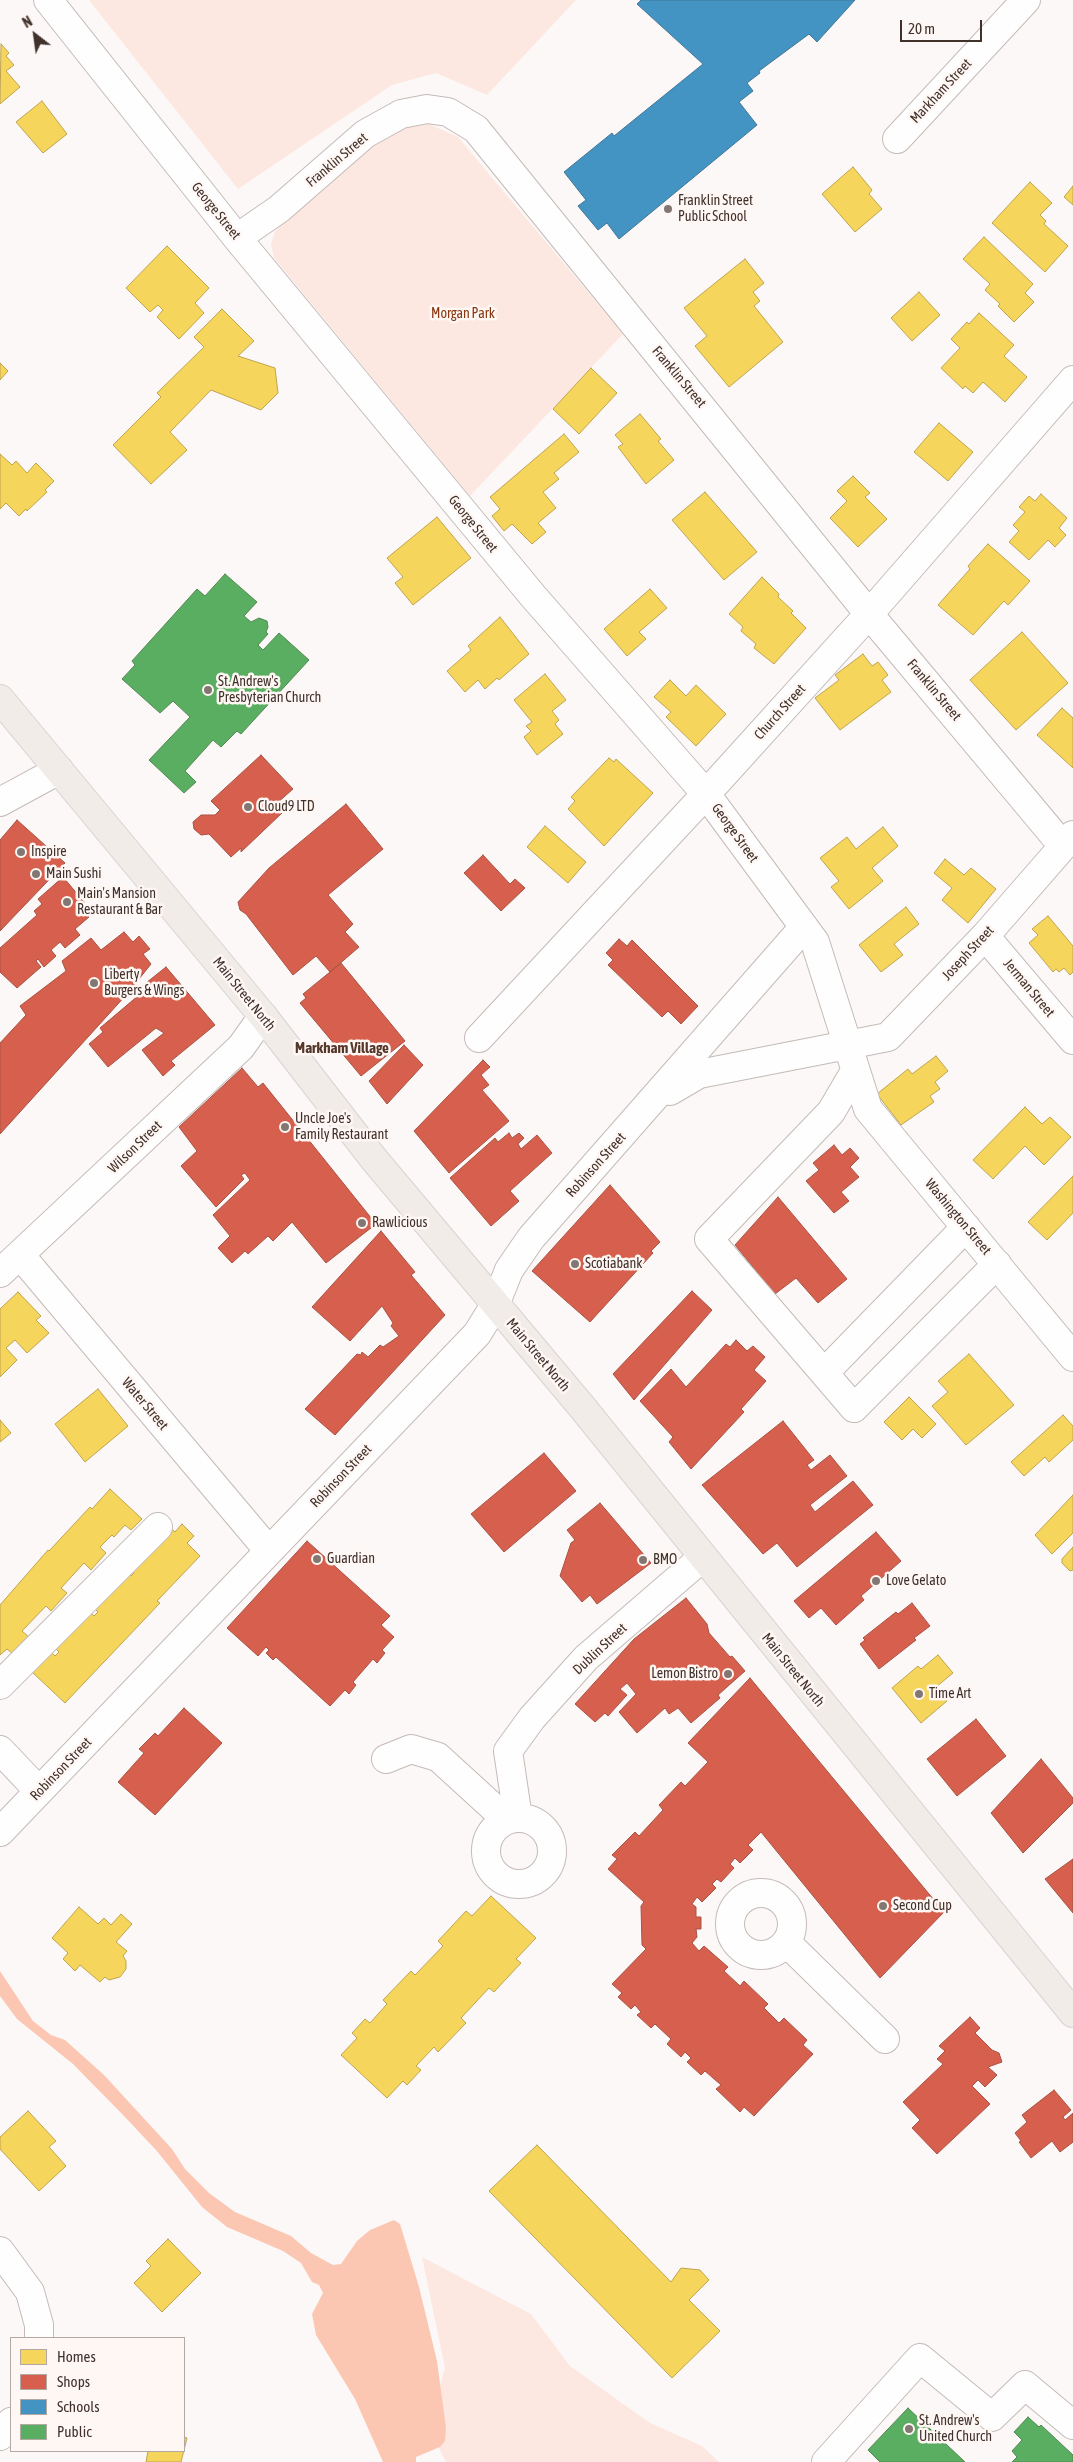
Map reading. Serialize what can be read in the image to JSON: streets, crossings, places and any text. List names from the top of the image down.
{
  "streets": {
    "main road": ["Main Street North"],
    "street": [
      "Markham Street",
      "Franklin Street",
      "George Street",
      "Church Street",
      "Joseph Street",
      "Jerman Street",
      "Wilson Street",
      "Robinson Street",
      "Washington Street",
      "Water Street",
      "Dublin Street"
    ]
  },
  "crossings": [
    ["Franklin Street", "George Street"],
    ["Franklin Street", "Church Street"],
    ["Franklin Street", "Joseph Street"],
    ["George Street", "Church Street"],
    ["George Street", "Joseph Street"],
    ["George Street", "Robinson Street"],
    ["George Street", "Washington Street"],
    ["Joseph Street", "Jerman Street"],
    ["Joseph Street", "Robinson Street"],
    ["Main Street North", "Wilson Street"],
    ["Main Street North", "Robinson Street"],
    ["Main Street North", "Dublin Street"],
    ["Wilson Street", "Water Street"],
    ["Robinson Street", "Water Street"]
  ],
  "districts": ["Markham Village"],
  "parks": ["Morgan Park"],
  "places": [
    "Franklin Street Public School",
    "St. Andrew's Presbyterian Church",
    "Cloud9 LTD",
    "Inspire",
    "Main Sushi",
    "Main's Mansion Restaurant & Bar",
    "Liberty Burgers & Wings",
    "Uncle Joe's Family Restaurant",
    "Rawlicious",
    "Scotiabank",
    "Guardian",
    "BMO",
    "Love Gelato",
    "Lemon Bistro",
    "Time Art",
    "Second Cup",
    "St. Andrew's United Church"
  ],
  "legend": [
    "Homes",
    "Shops",
    "Schools",
    "Public"
  ],
  "scale_bar": "20 m",
  "north": "top left"
}
